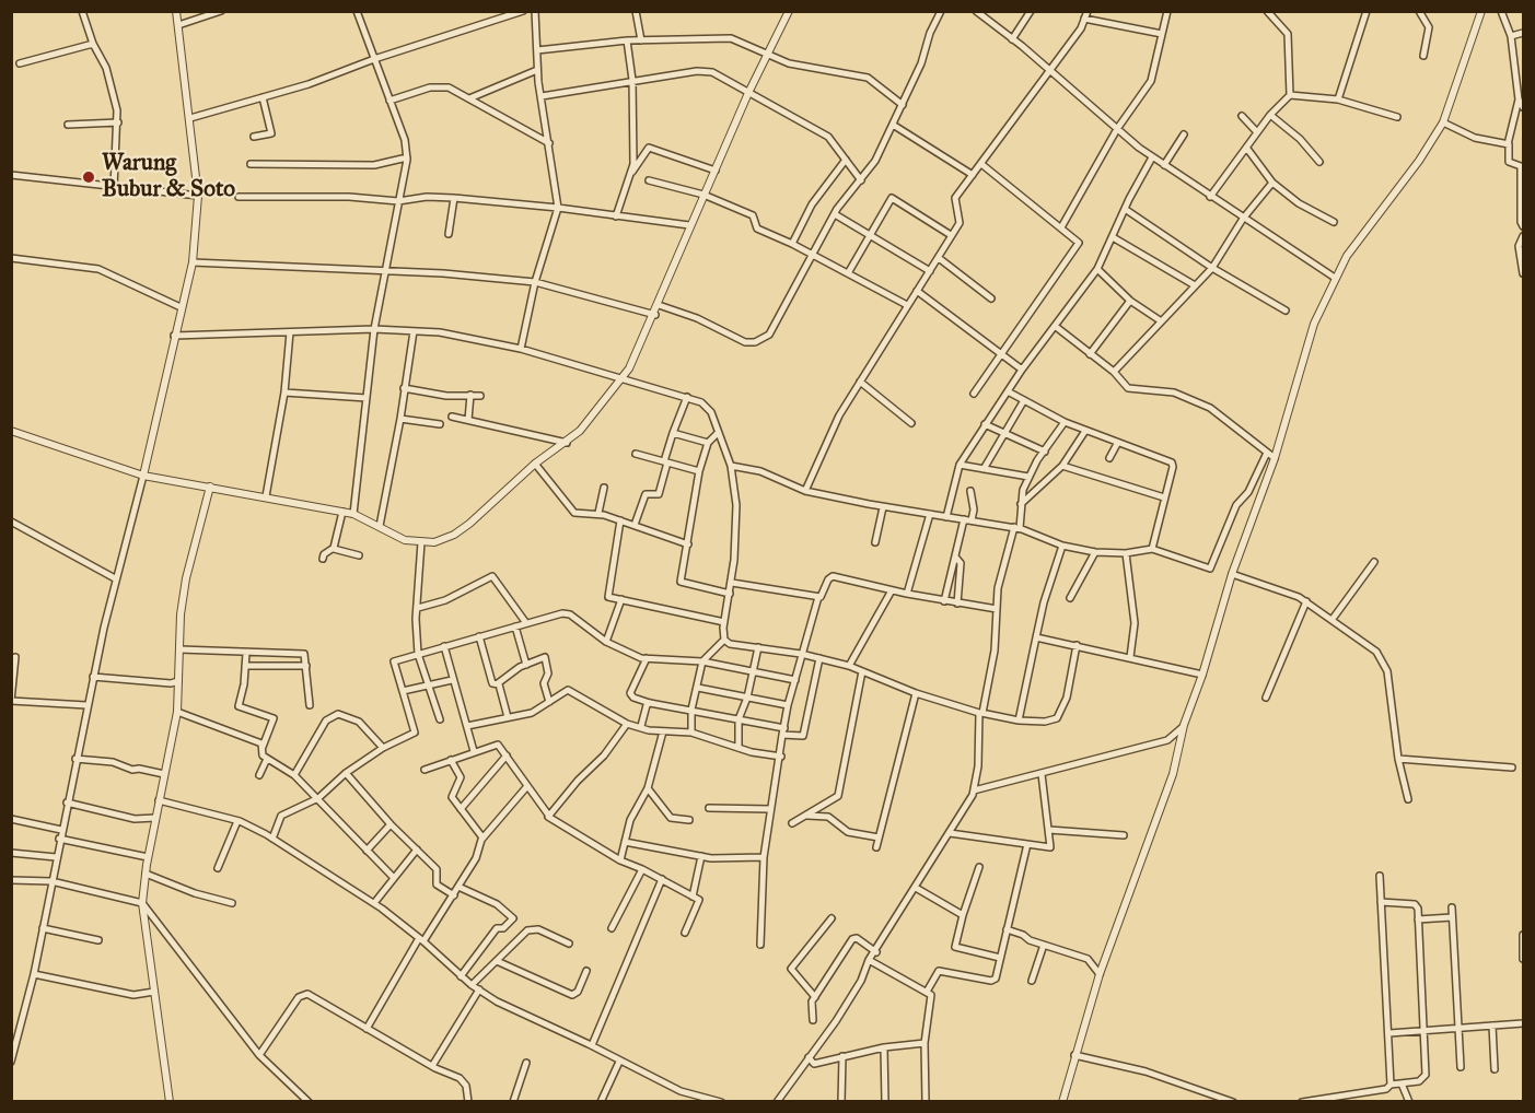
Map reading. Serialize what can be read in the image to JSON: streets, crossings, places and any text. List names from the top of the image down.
{
  "places": ["Warung Bubur & Soto"]
}
